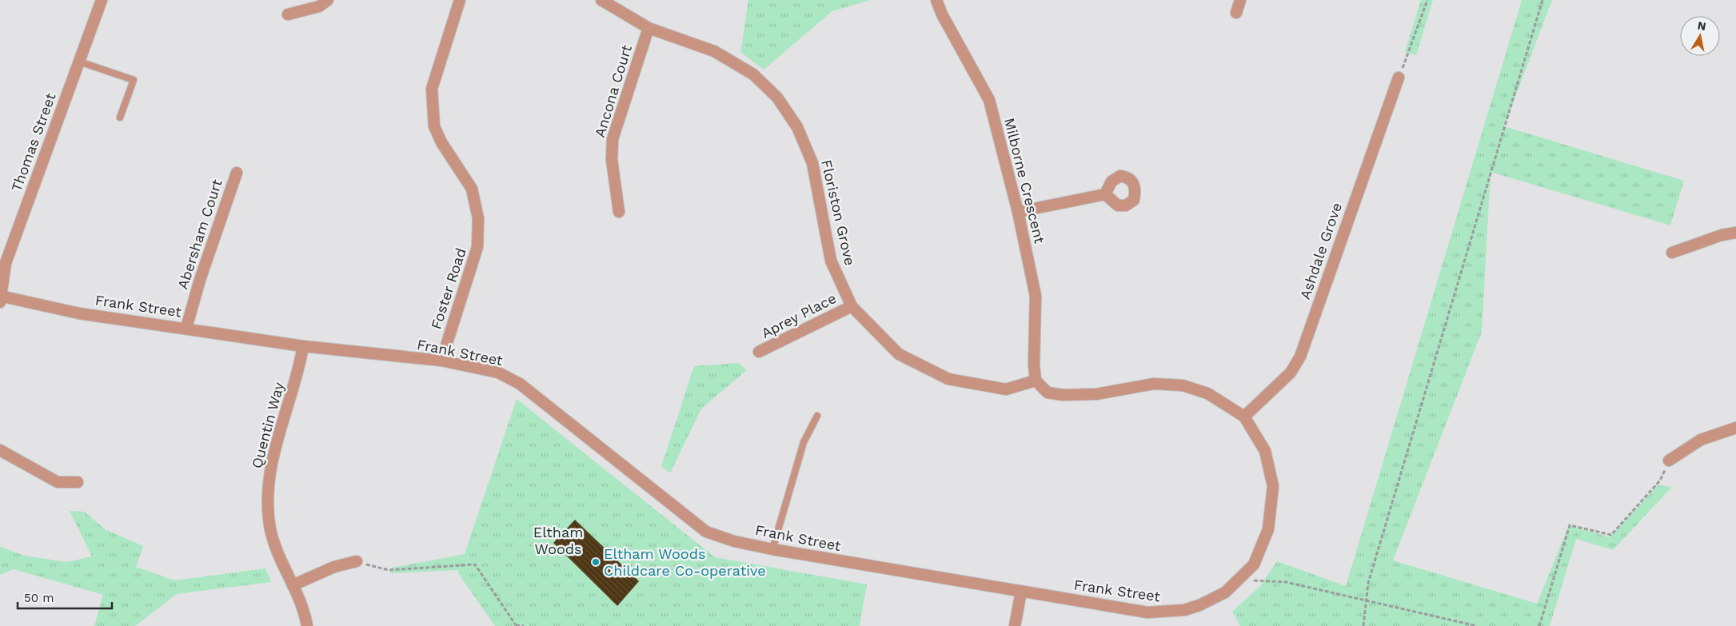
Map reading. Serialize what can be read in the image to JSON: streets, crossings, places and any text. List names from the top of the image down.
{
  "streets": {
    "street": [
      "Ancona Court",
      "Thomas Street",
      "Milborne Crescent",
      "Floriston Grove",
      "Abersham Court",
      "Ashdale Grove",
      "Foster Road",
      "Frank Street",
      "Aprey Place",
      "Quentin Way"
    ]
  },
  "crossings": [
    ["Ancona Court", "Floriston Grove"],
    ["Thomas Street", "Frank Street"],
    ["Milborne Crescent", "Floriston Grove"],
    ["Milborne Crescent", "Frank Street"],
    ["Floriston Grove", "Frank Street"],
    ["Floriston Grove", "Aprey Place"],
    ["Abersham Court", "Frank Street"],
    ["Ashdale Grove", "Frank Street"],
    ["Foster Road", "Frank Street"],
    ["Frank Street", "Quentin Way"]
  ],
  "parks": ["Eltham Woods"],
  "places": ["Eltham Woods Childcare Co-operative"],
  "scale_bar": "50 m",
  "north": "top"
}
